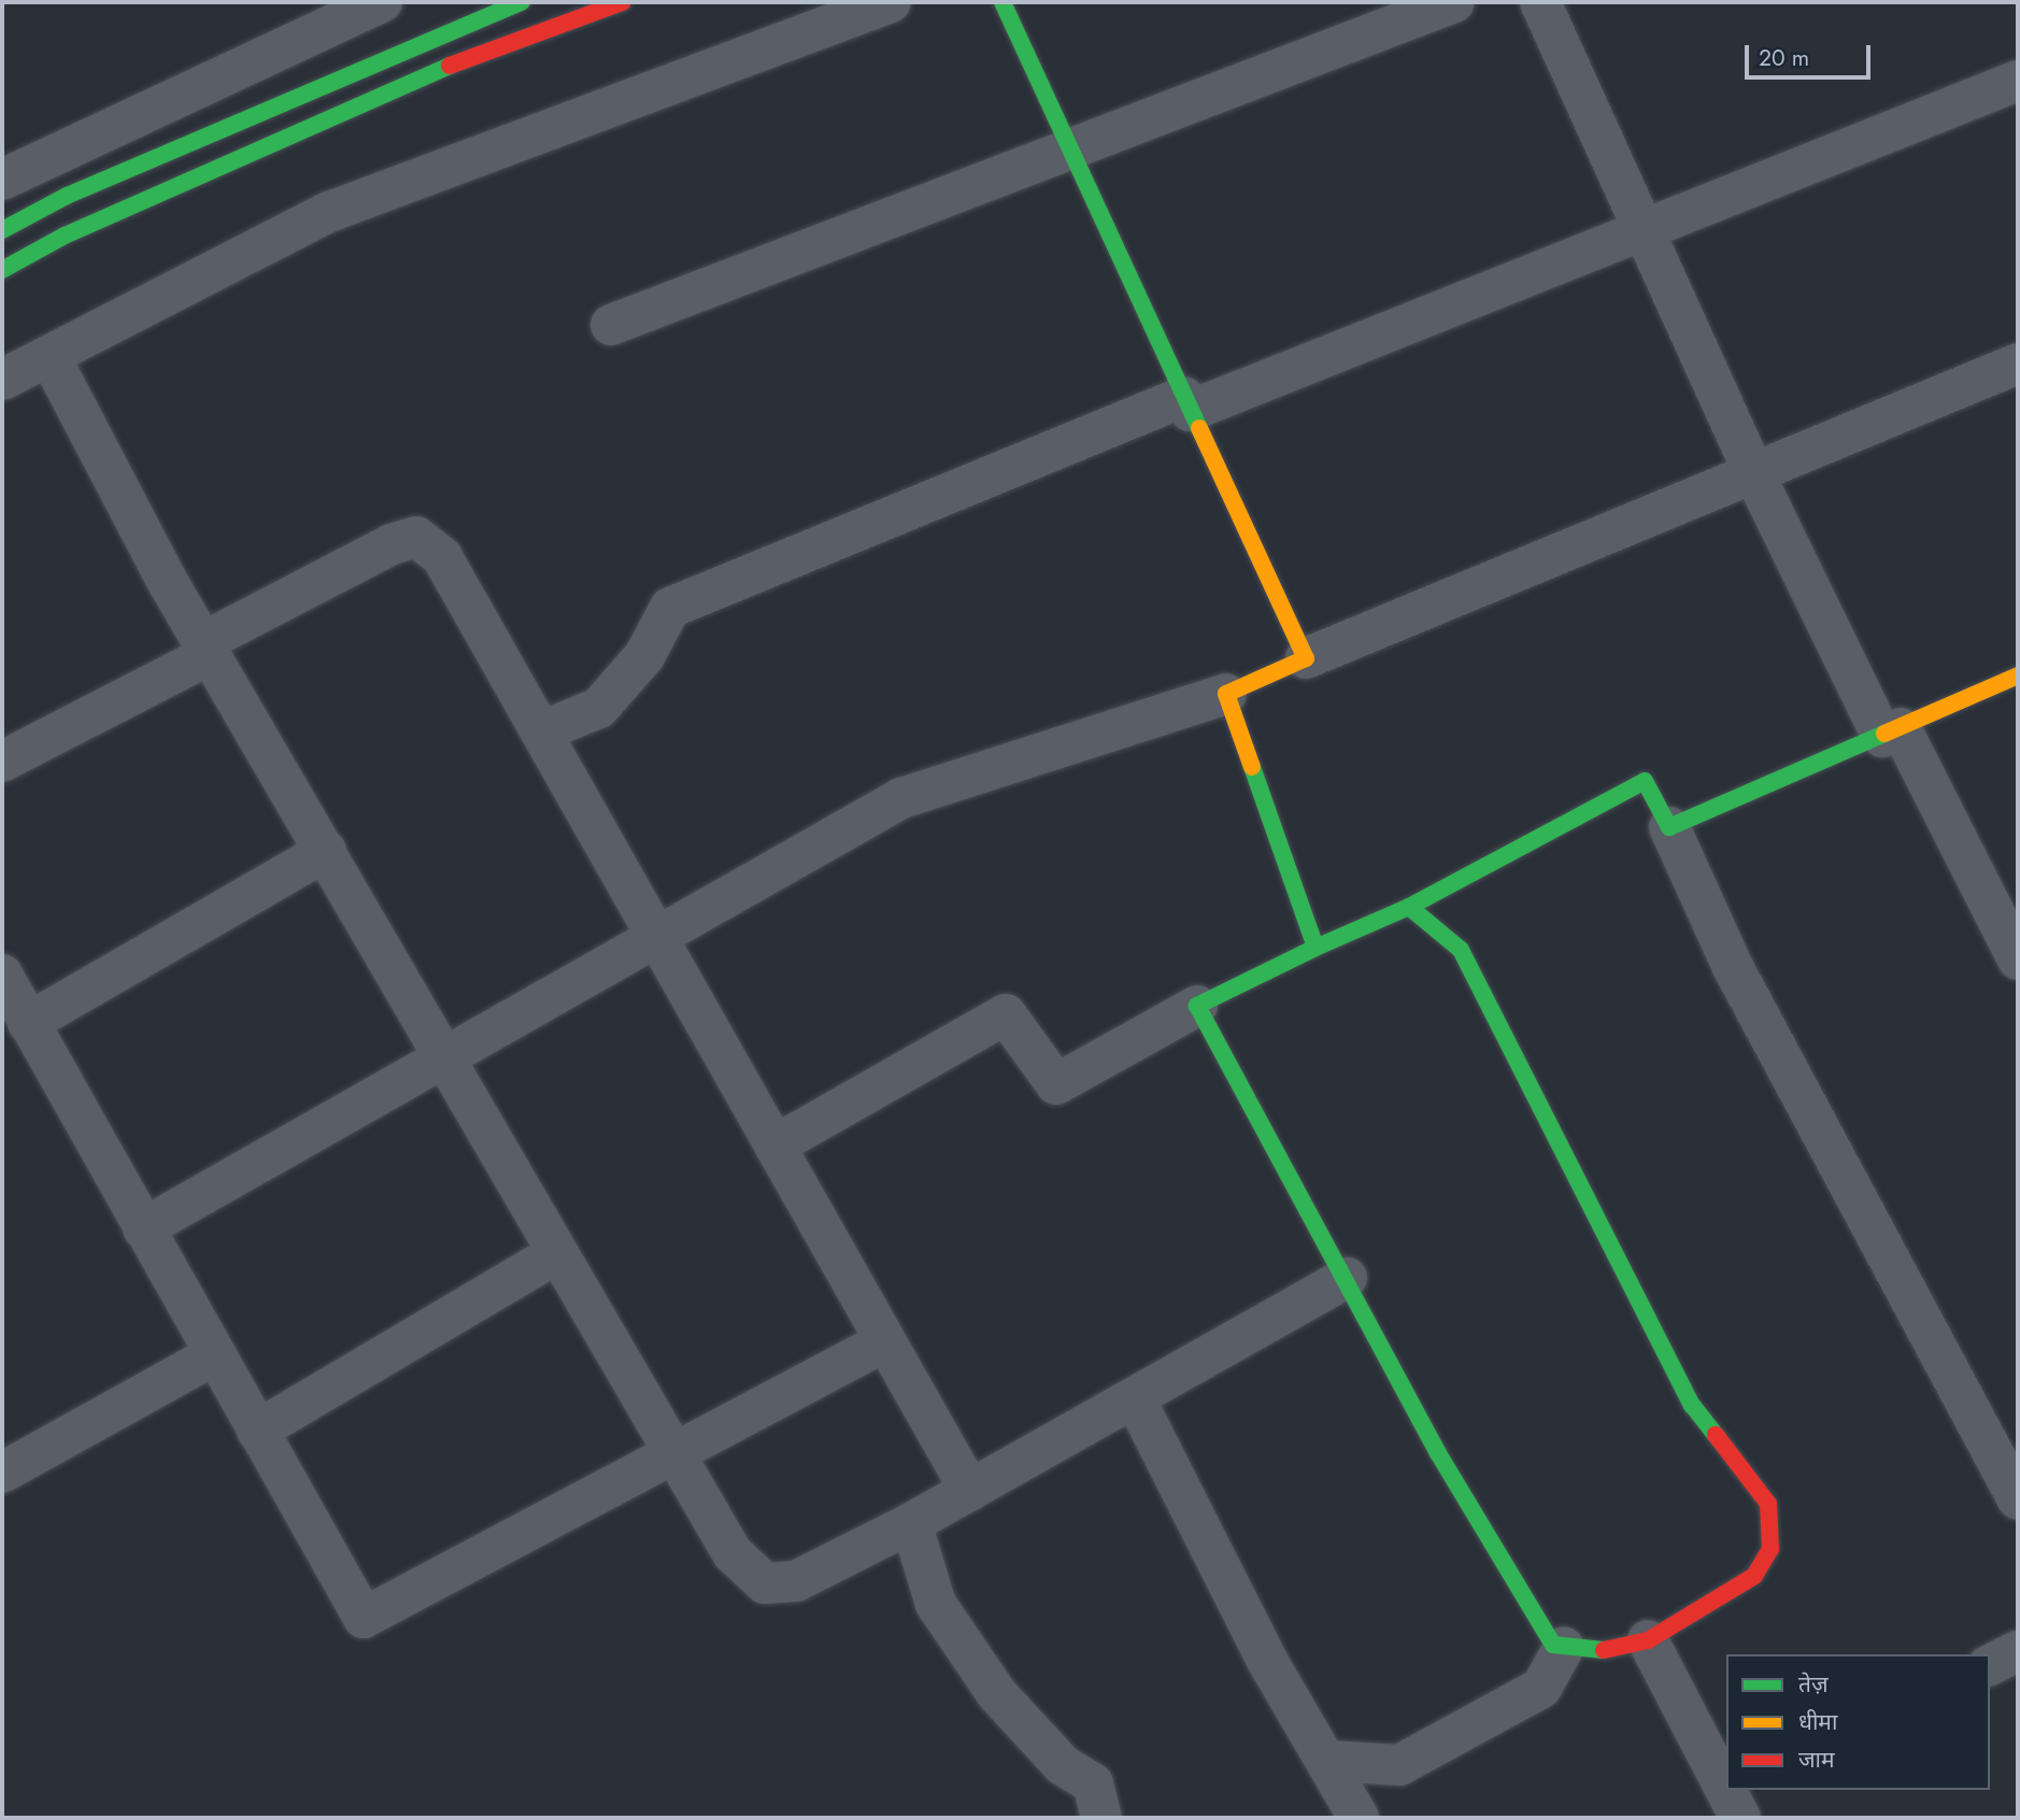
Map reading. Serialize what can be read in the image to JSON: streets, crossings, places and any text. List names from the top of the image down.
{
  "legend": ["तेज़", "धीमा", "जाम"],
  "scale_bar": "20 m"
}
